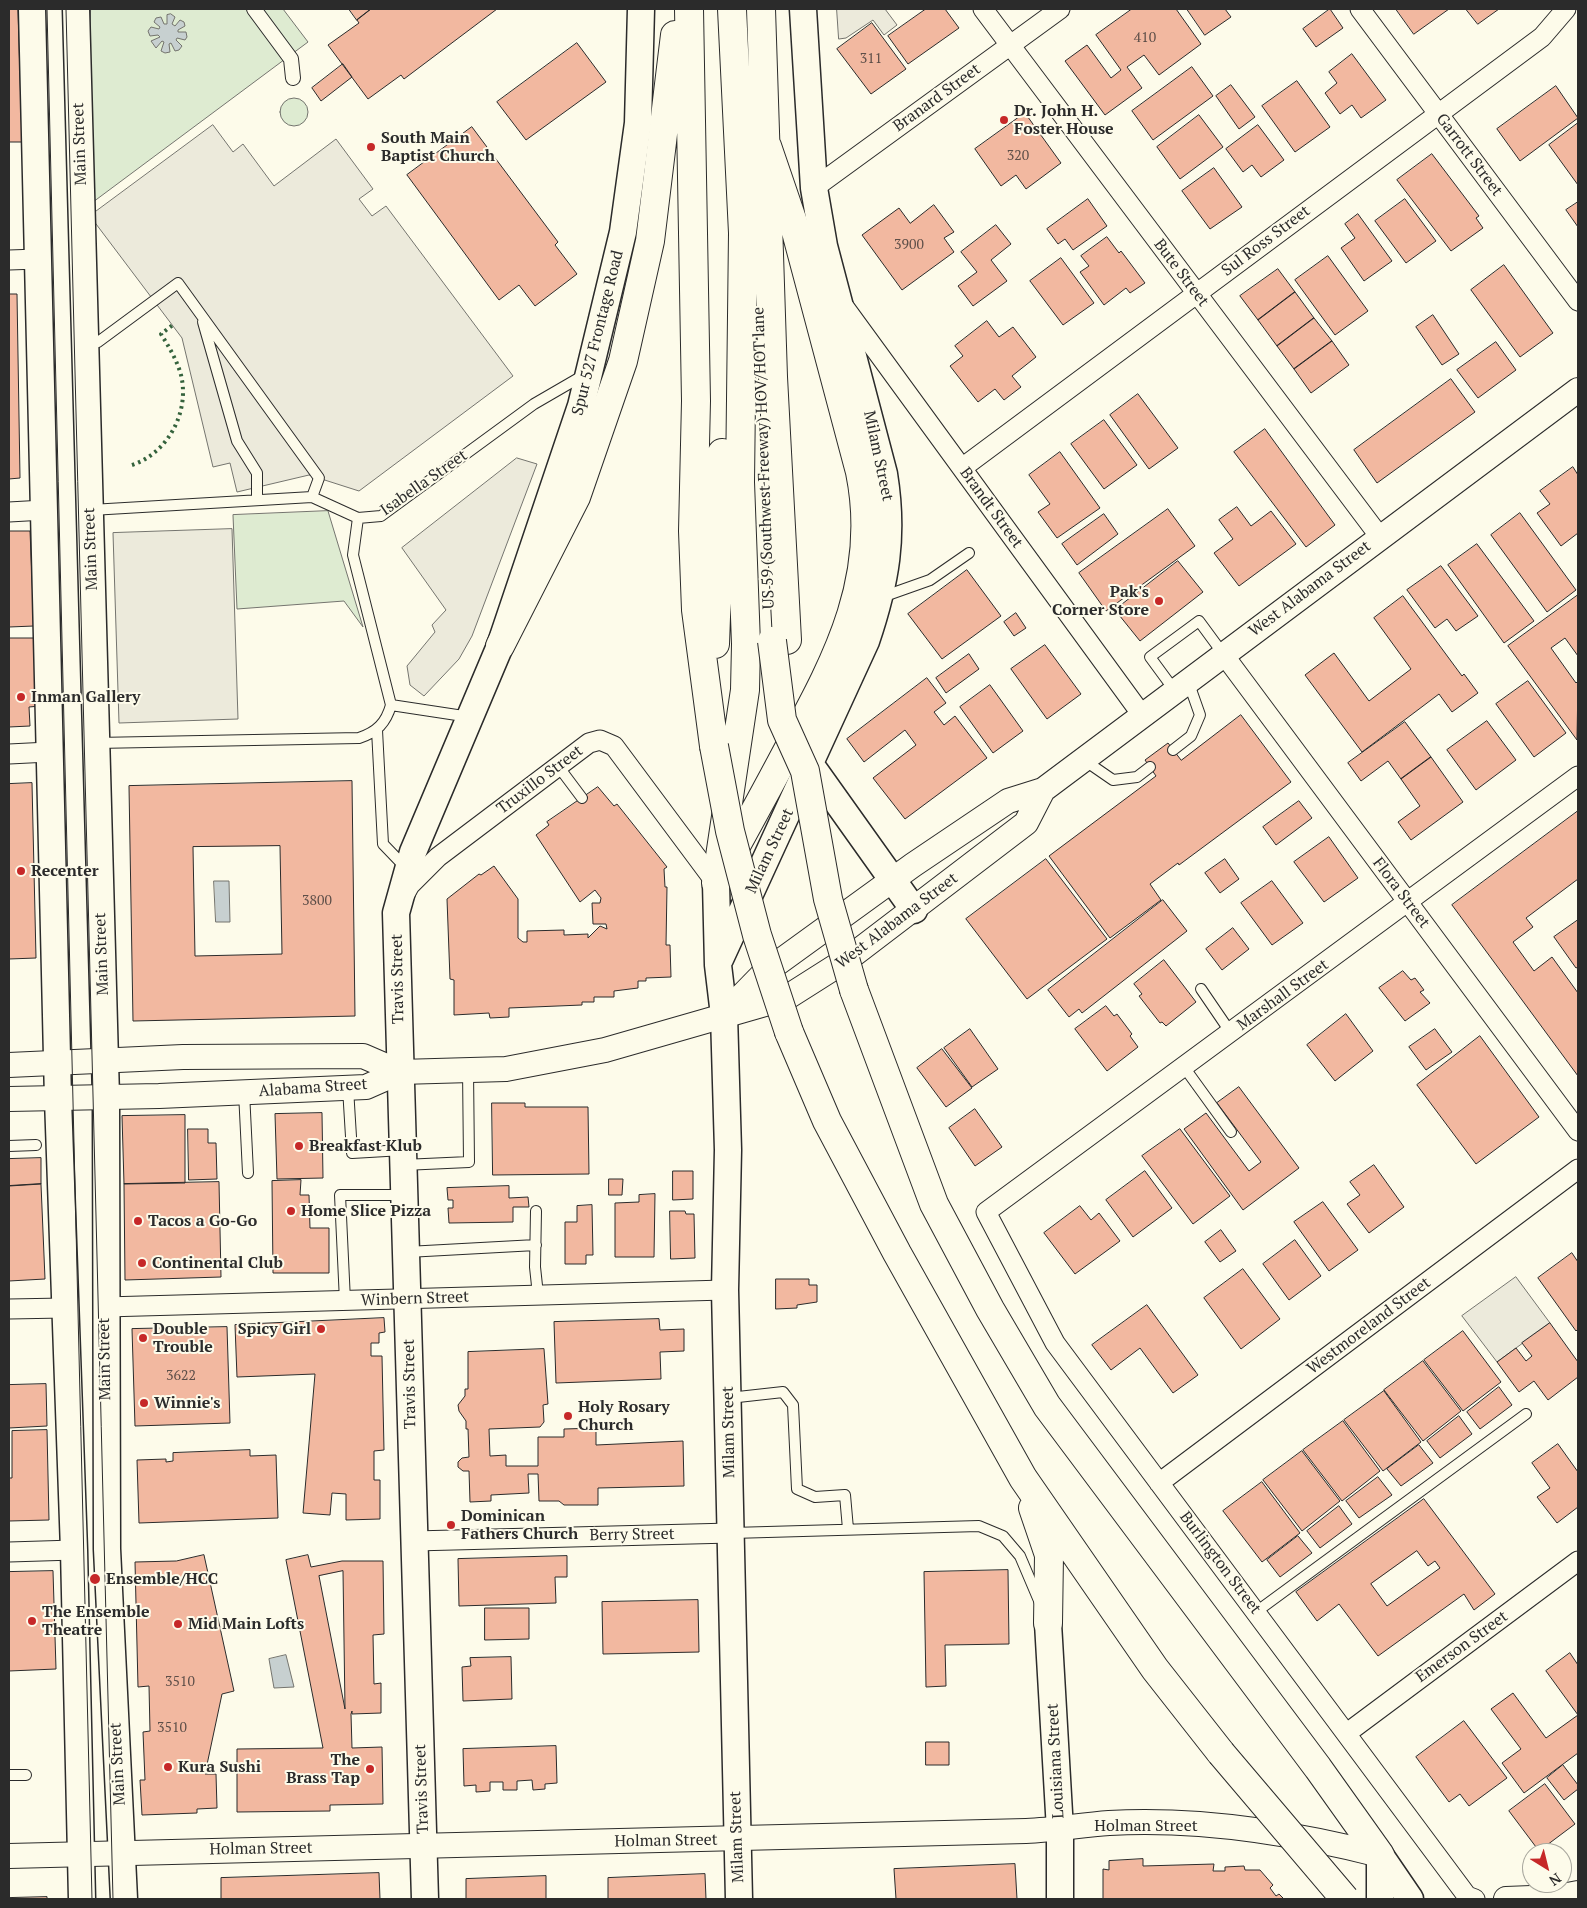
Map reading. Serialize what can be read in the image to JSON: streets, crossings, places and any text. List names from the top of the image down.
{
  "streets": {
    "highway": ["US 59 (Southwest Freeway) HOV/HOT lane"],
    "main road": [
      "Main Street",
      "Spur 527 Frontage Road",
      "Milam Street",
      "Travis Street",
      "Louisiana Street"
    ],
    "street": [
      "Branard Street",
      "Garrott Street",
      "Sul Ross Street",
      "Bute Street",
      "Brandt Street",
      "West Alabama Street",
      "Truxillo Street",
      "Flora Street",
      "Marshall Street",
      "Alabama Street",
      "Winbern Street",
      "Westmoreland Street",
      "Berry Street",
      "Burlington Street",
      "Emerson Street",
      "Holman Street"
    ],
    "lane": ["Isabella Street"]
  },
  "crossings": [
    ["Branard Street", "Bute Street"],
    ["Branard Street", "Milam Street"],
    ["Main Street", "Isabella Street"],
    ["Main Street", "Alabama Street"],
    ["Main Street", "Winbern Street"],
    ["Main Street", "Holman Street"],
    ["Garrott Street", "Sul Ross Street"],
    ["Sul Ross Street", "Bute Street"],
    ["Sul Ross Street", "Brandt Street"],
    ["Bute Street", "West Alabama Street"],
    ["Spur 527 Frontage Road", "Isabella Street"],
    ["Spur 527 Frontage Road", "Travis Street"],
    ["Milam Street", "US 59 (Southwest Freeway) HOV/HOT lane"],
    ["Milam Street", "Brandt Street"],
    ["Milam Street", "West Alabama Street"],
    ["Milam Street", "Truxillo Street"],
    ["Milam Street", "Winbern Street"],
    ["Milam Street", "Berry Street"],
    ["Milam Street", "Holman Street"],
    ["US 59 (Southwest Freeway) HOV/HOT lane", "Holman Street"],
    ["Brandt Street", "West Alabama Street"],
    ["West Alabama Street", "Flora Street"],
    ["West Alabama Street", "Travis Street"],
    ["West Alabama Street", "Alabama Street"],
    ["Truxillo Street", "Travis Street"],
    ["Flora Street", "Marshall Street"],
    ["Travis Street", "Alabama Street"],
    ["Travis Street", "Winbern Street"],
    ["Travis Street", "Berry Street"],
    ["Travis Street", "Holman Street"],
    ["Marshall Street", "Burlington Street"],
    ["Westmoreland Street", "Burlington Street"],
    ["Burlington Street", "Emerson Street"],
    ["Louisiana Street", "Holman Street"]
  ],
  "places": [
    "Dr. John H. Foster House",
    "South Main Baptist Church",
    "Pak's Corner Store",
    "Inman Gallery",
    "Recenter",
    "Breakfast Klub",
    "Home Slice Pizza",
    "Tacos a Go-Go",
    "Continental Club",
    "Spicy Girl",
    "Double Trouble",
    "Winnie's",
    "Holy Rosary Church",
    "Dominican Fathers Church",
    "Ensemble/HCC",
    "The Ensemble Theatre",
    "Mid Main Lofts",
    "Kura Sushi",
    "The Brass Tap"
  ],
  "house_numbers": [
    "410",
    "311",
    "320",
    "3900",
    "3800",
    "3622",
    "3510",
    "3510"
  ],
  "north": "bottom right"
}
